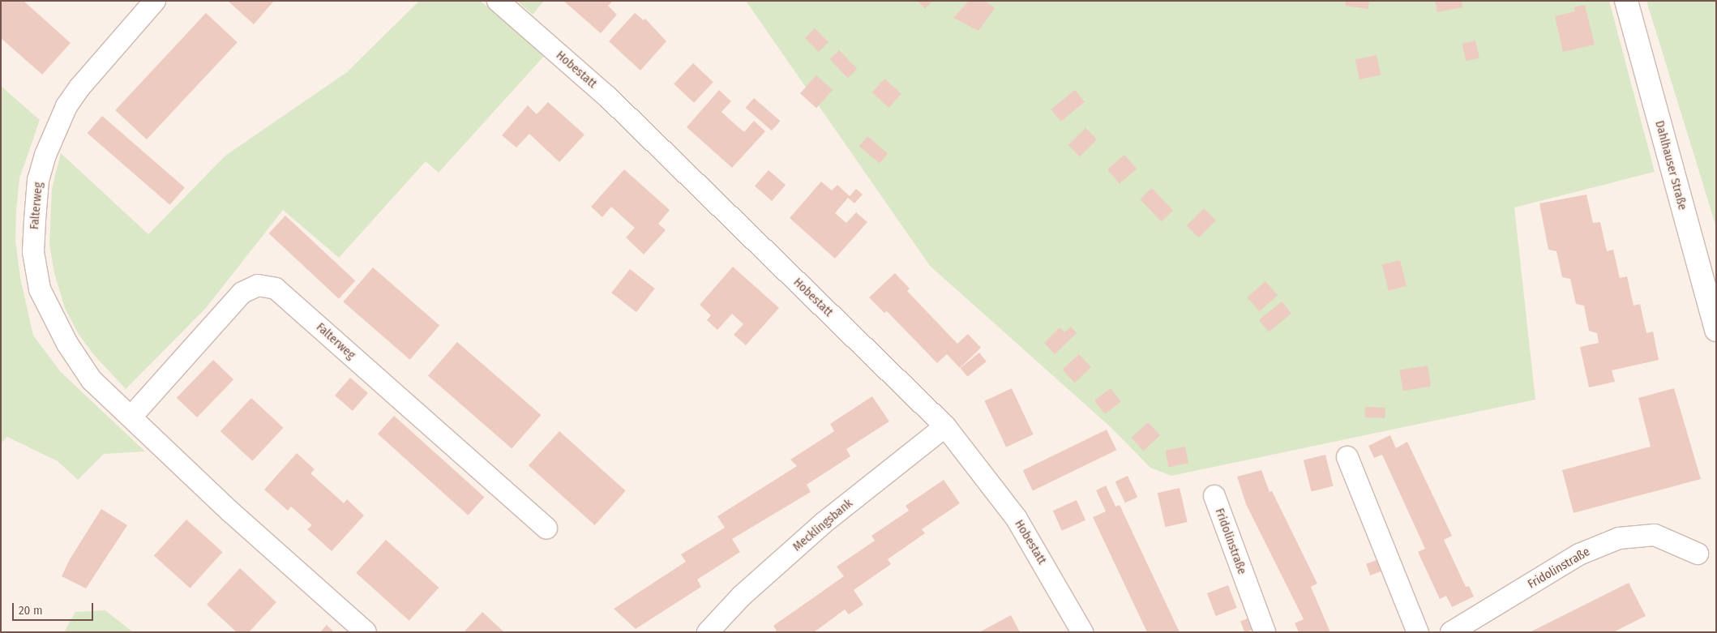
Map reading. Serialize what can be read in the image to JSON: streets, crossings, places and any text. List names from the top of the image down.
{
  "streets": {
    "street": [
      "Hobestatt",
      "Dahlhauser Straße",
      "Falterweg",
      "Mecklingsbank",
      "Fridolinstraße"
    ]
  },
  "crossings": [
    ["Hobestatt", "Mecklingsbank"]
  ],
  "scale_bar": "20 m"
}
